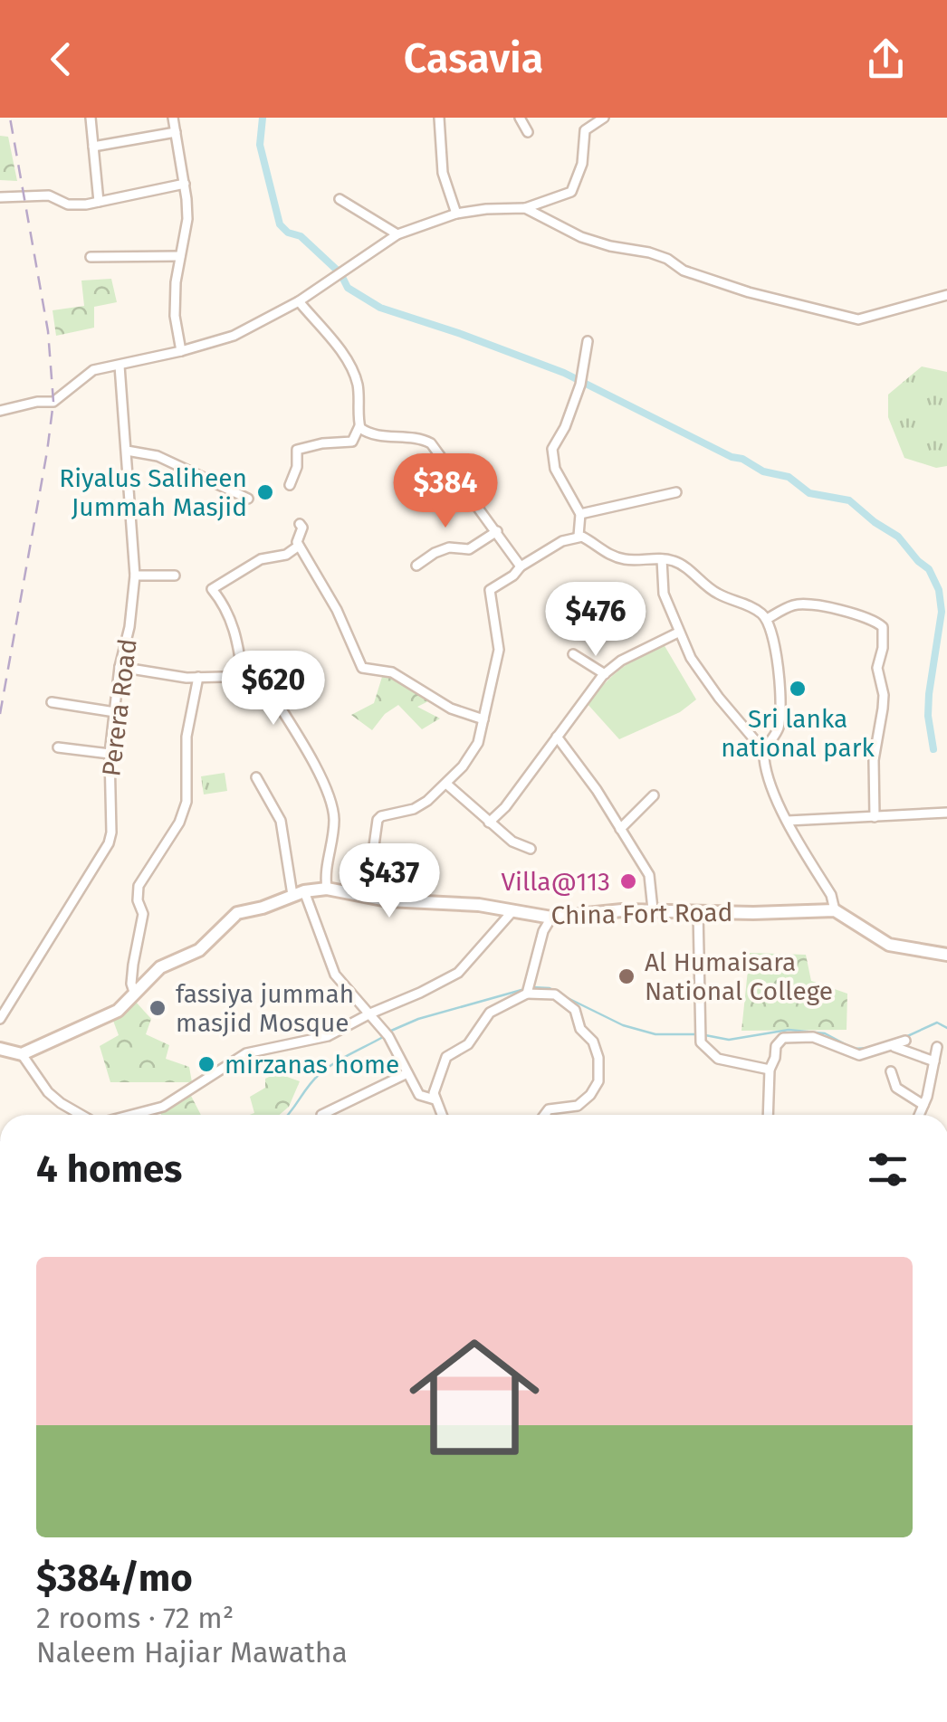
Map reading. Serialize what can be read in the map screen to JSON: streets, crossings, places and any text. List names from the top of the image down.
{
  "streets": {
    "street": ["Perera Road", "China Fort Road"]
  },
  "places": [
    "Riyalus Saliheen Jummah Masjid",
    "Sri lanka national park",
    "Villa@113",
    "Al Humaisara National College",
    "fassiya jummah masjid Mosque",
    "mirzanas home"
  ],
  "page": {
    "header": "Casavia",
    "price": [
      "$384",
      "$476",
      "$620",
      "$437"
    ],
    "heading": "4 homes",
    "list": [
      {
        "name": "$384/mo",
        "note": "2 rooms · 72 m² · Naleem Hajiar Mawatha"
      }
    ]
  }
}
